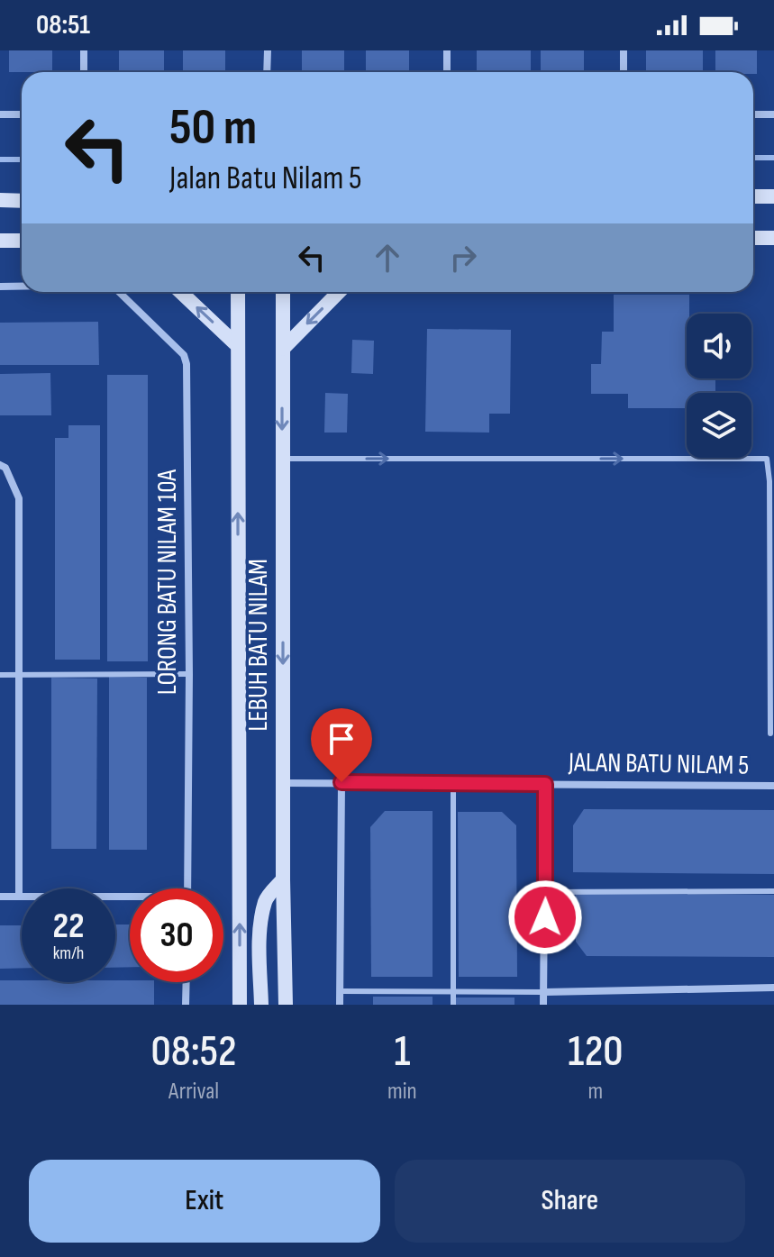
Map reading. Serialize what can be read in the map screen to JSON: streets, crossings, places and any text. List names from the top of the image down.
{
  "streets": {
    "main road": ["LEBUH BATU NILAM"],
    "street": ["LORONG BATU NILAM 10A", "JALAN BATU NILAM 5"]
  },
  "crossings": [
    ["LEBUH BATU NILAM", "JALAN BATU NILAM 5"]
  ],
  "page": {
    "status": "08:51",
    "turn": ["50 m", "Jalan Batu Nilam 5"],
    "speed": "22 km/h",
    "limit": "30",
    "eta": [
      "08:52",
      "Arrival",
      "1",
      "min",
      "120",
      "m"
    ],
    "buttons": ["Exit", "Share"]
  }
}
